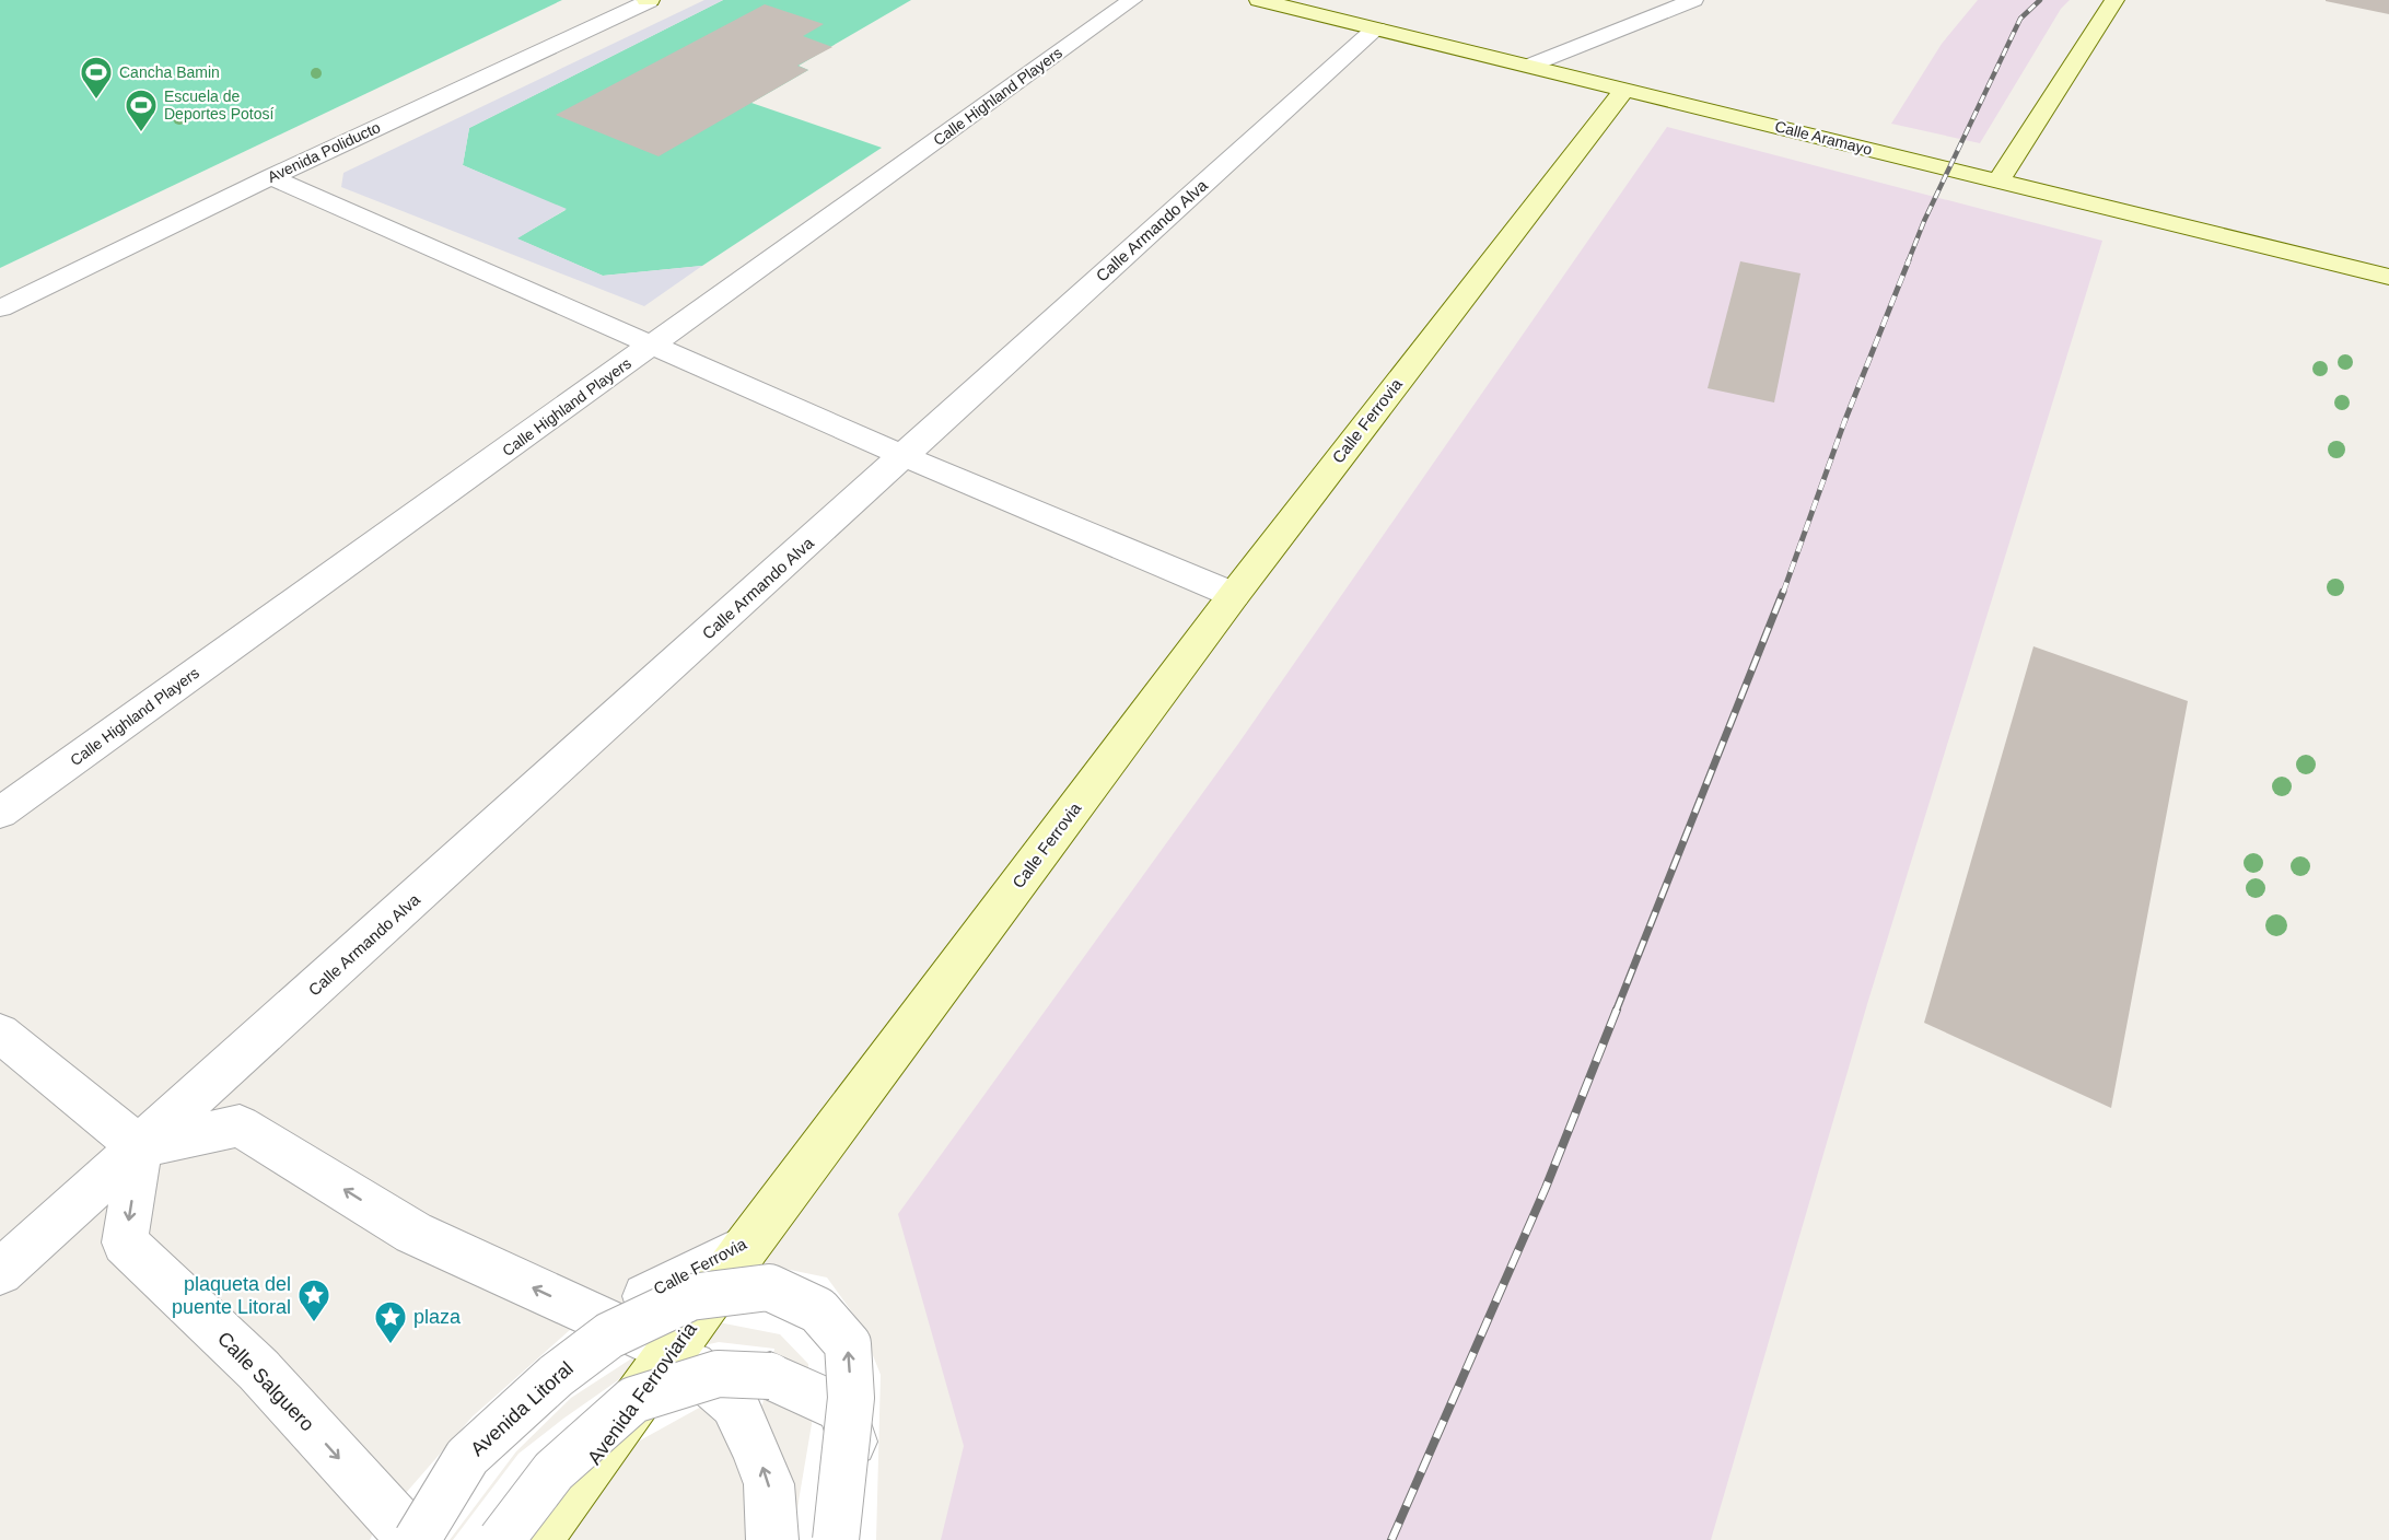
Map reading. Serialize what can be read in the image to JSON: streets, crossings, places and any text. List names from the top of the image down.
{
  "streets": {
    "main road": ["Calle Aramayo", "Calle Ferrovia", "Avenida Ferroviaria"],
    "street": [
      "Calle Highland Players",
      "Avenida Poliducto",
      "Calle Armando Alva",
      "Calle Salguero",
      "Avenida Litoral"
    ]
  },
  "crossings": [
    ["Calle Aramayo", "Calle Armando Alva"],
    ["Calle Aramayo", "Calle Ferrovia"],
    ["Calle Armando Alva", "Calle Salguero"],
    ["Calle Ferrovia", "Calle Salguero"],
    ["Calle Ferrovia", "Avenida Ferroviaria"],
    ["Calle Ferrovia", "Avenida Litoral"],
    ["Calle Salguero", "Avenida Litoral"]
  ],
  "one_way": ["Calle Salguero"],
  "places": {
    "sports": ["Cancha Bamin", "Escuela de Deportes Potosí"],
    "place": ["plaqueta del puente Litoral", "plaza"]
  }
}
